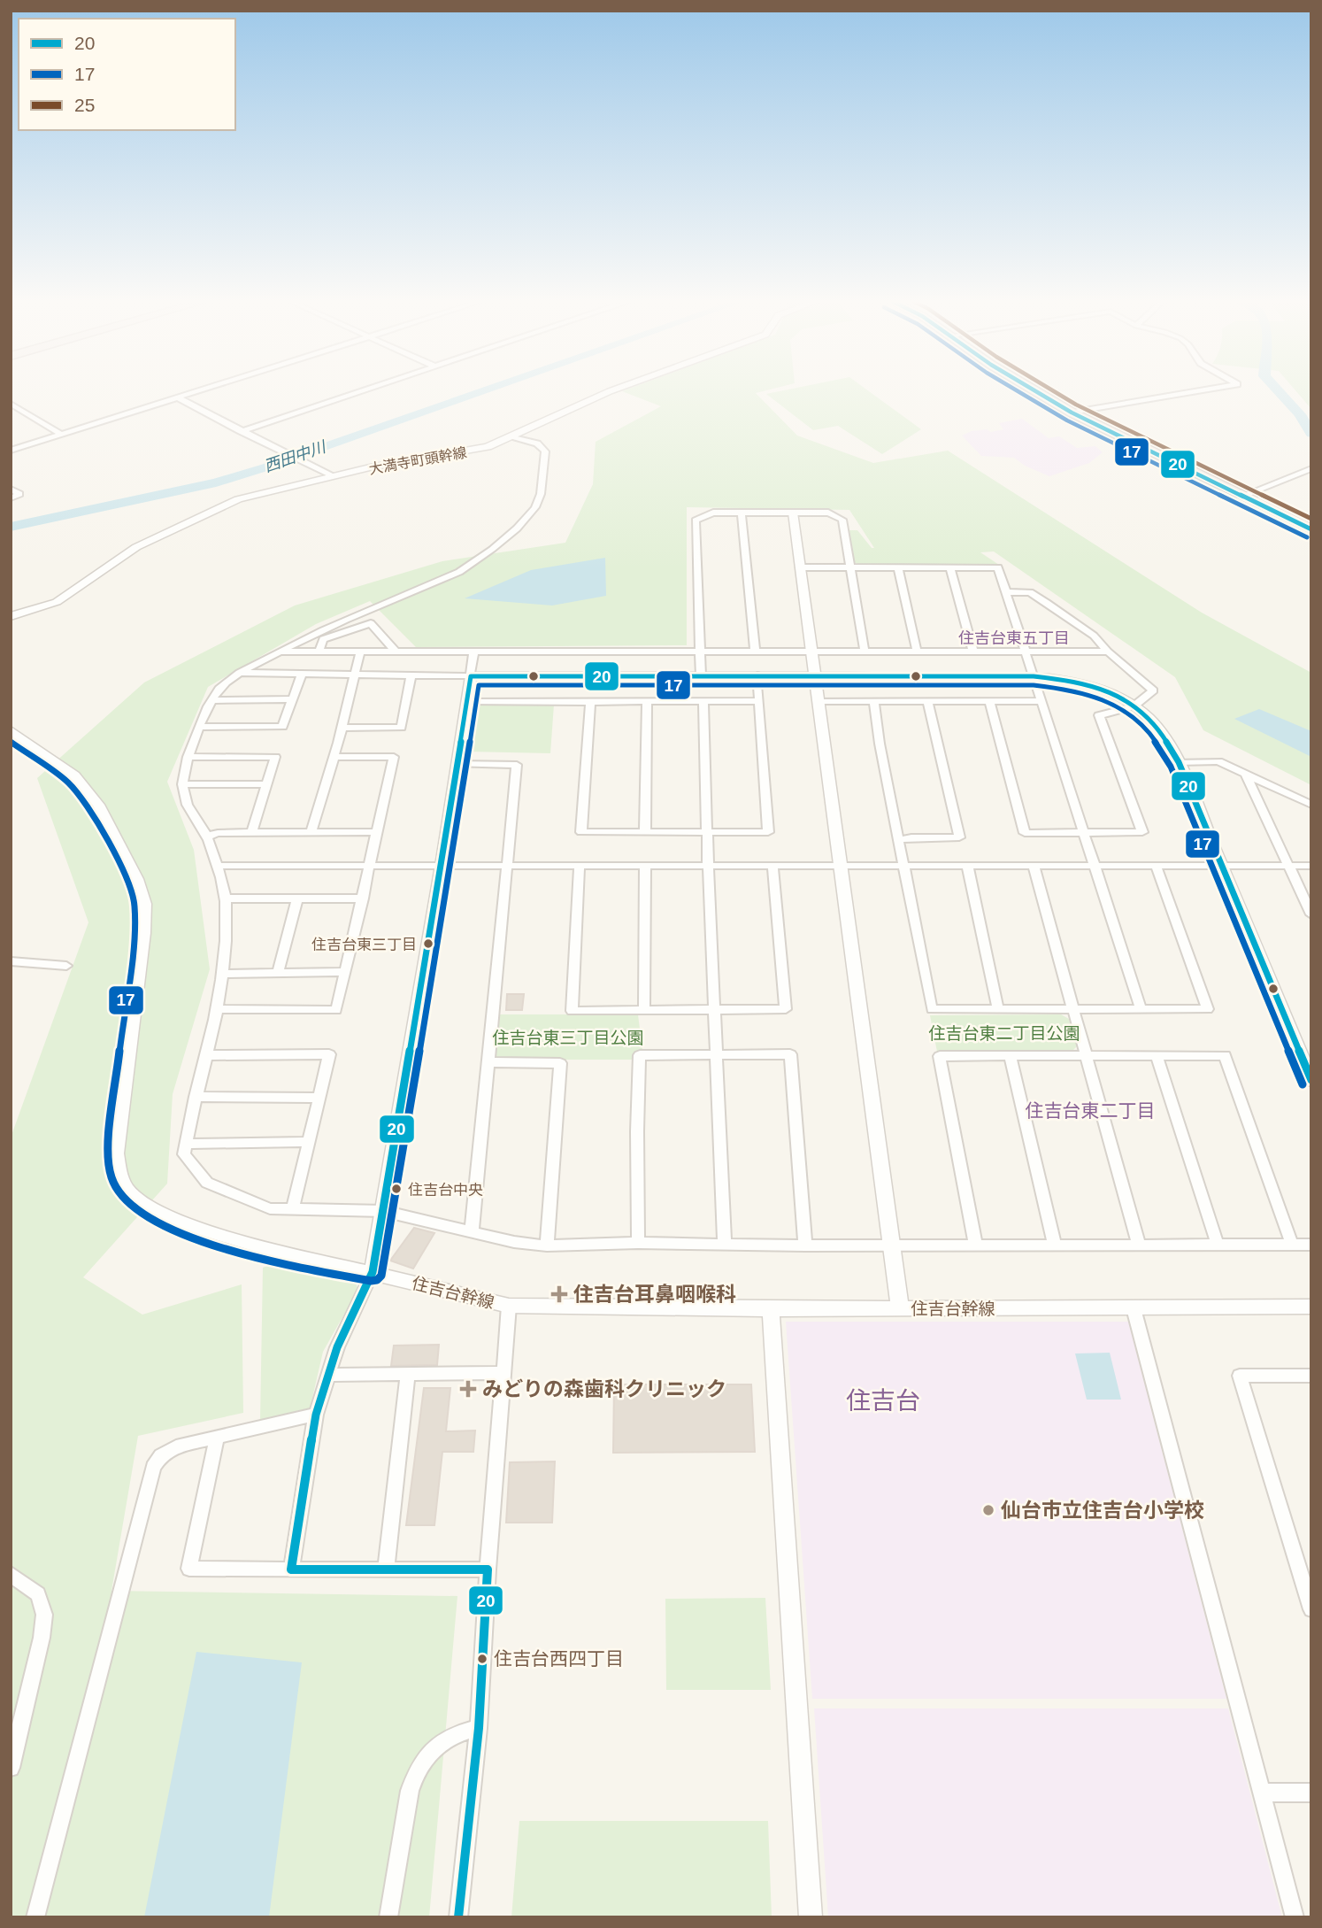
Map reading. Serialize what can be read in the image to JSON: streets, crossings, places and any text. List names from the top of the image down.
{
  "streets": {
    "street": ["大満寺町頭幹線", "住吉台幹線"]
  },
  "districts": ["住吉台東五丁目", "住吉台東二丁目", "住吉台"],
  "water": ["西田中川"],
  "parks": ["住吉台東二丁目公園", "住吉台東三丁目公園"],
  "places": {
    "other": [
      "住吉台東三丁目",
      "住吉台中央",
      "仙台市立住吉台小学校",
      "住吉台西四丁目"
    ],
    "health": ["住吉台耳鼻咽喉科", "みどりの森歯科クリニック"]
  },
  "lines": ["transit line 20", "transit line 17", "transit line 25"],
  "legend": ["20", "17", "25"]
}
